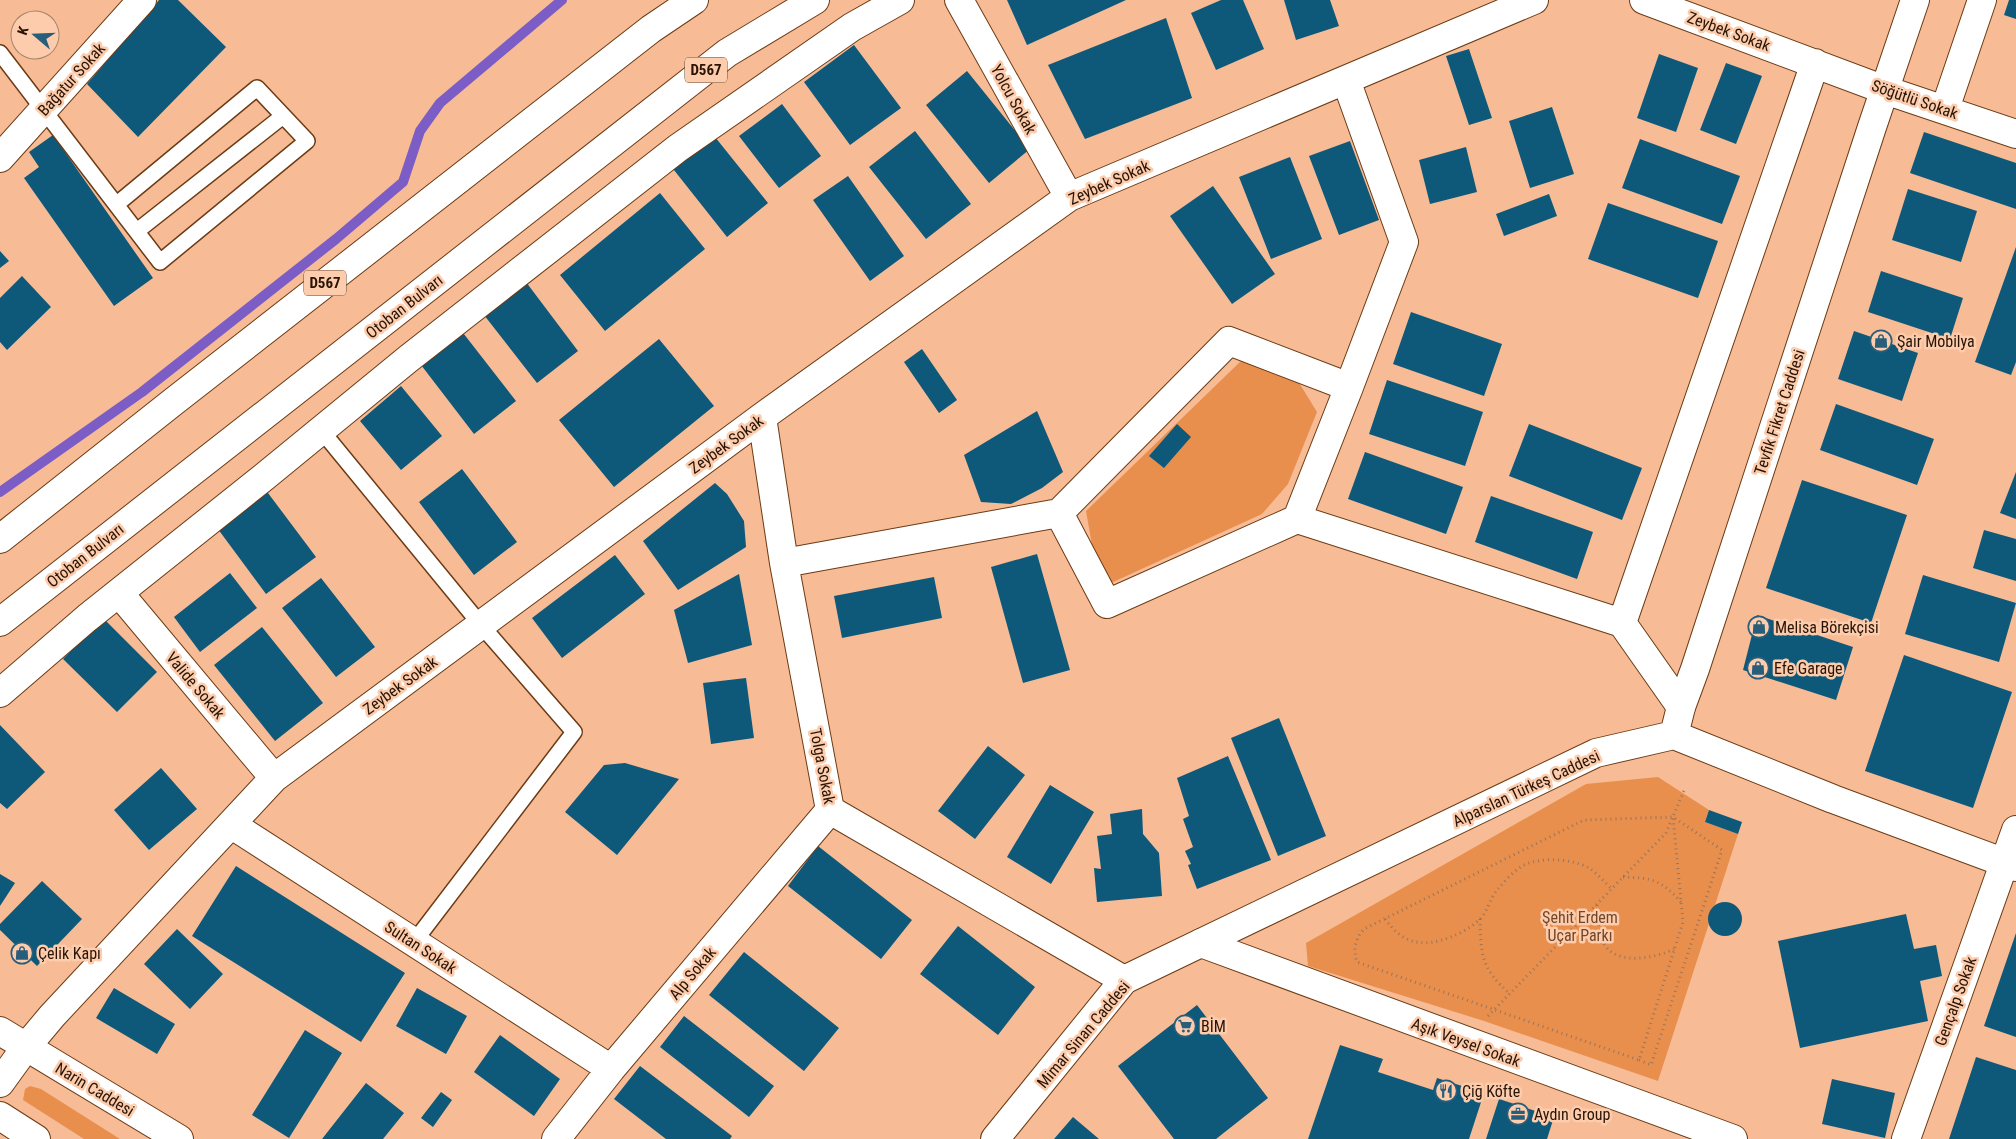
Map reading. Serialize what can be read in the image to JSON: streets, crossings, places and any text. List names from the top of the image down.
{
  "streets": {
    "main road": [
      "Zeybek Sokak",
      "D567",
      "Bağatur Sokak",
      "Yolcu Sokak",
      "Söğütlü Sokak",
      "Otoban Bulvarı",
      "Tevfik Fikret Caddesi",
      "Valide Sokak",
      "Tolga Sokak",
      "Alparslan Türkeş Caddesi",
      "Sultan Sokak",
      "Alp Sokak",
      "Gençalp Sokak",
      "Mimar Sinan Caddesi",
      "Aşık Veysel Sokak",
      "Narin Caddesi"
    ]
  },
  "crossings": [
    ["Zeybek Sokak", "Yolcu Sokak"],
    ["Zeybek Sokak", "Söğütlü Sokak"],
    ["Zeybek Sokak", "Valide Sokak"],
    ["Zeybek Sokak", "Tolga Sokak"],
    ["Zeybek Sokak", "Sultan Sokak"],
    ["Zeybek Sokak", "Narin Caddesi"],
    ["Söğütlü Sokak", "Tevfik Fikret Caddesi"],
    ["Tevfik Fikret Caddesi", "Alparslan Türkeş Caddesi"],
    ["Tolga Sokak", "Alp Sokak"],
    ["Tolga Sokak", "Mimar Sinan Caddesi"],
    ["Alparslan Türkeş Caddesi", "Mimar Sinan Caddesi"],
    ["Sultan Sokak", "Alp Sokak"],
    ["Mimar Sinan Caddesi", "Aşık Veysel Sokak"]
  ],
  "parks": ["Şehit Erdem Uçar Parkı"],
  "places": {
    "shop": [
      "Şair Mobilya",
      "Melisa Börekçisi",
      "Efe Garage",
      "Çelik Kapı"
    ],
    "supermarket": ["BİM"],
    "restaurant": ["Çiğ Köfte"],
    "office": ["Aydın Group"]
  },
  "north": "left"
}
